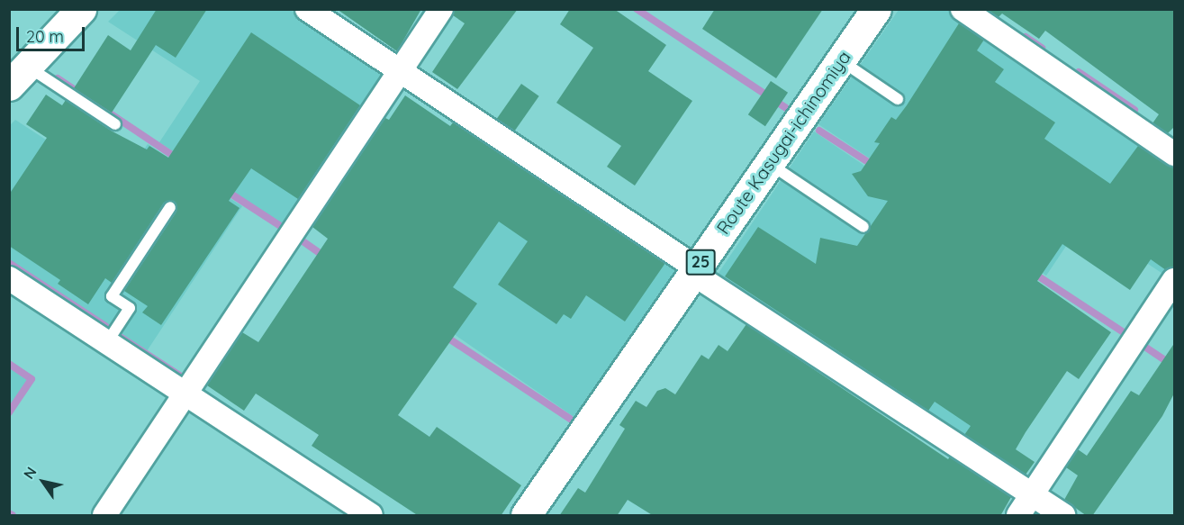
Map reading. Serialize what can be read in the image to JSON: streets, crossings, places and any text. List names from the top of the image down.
{
  "streets": {
    "main road": ["Route Kasugai-ichinomiya", "25"]
  },
  "scale_bar": "20 m",
  "north": "top left"
}
